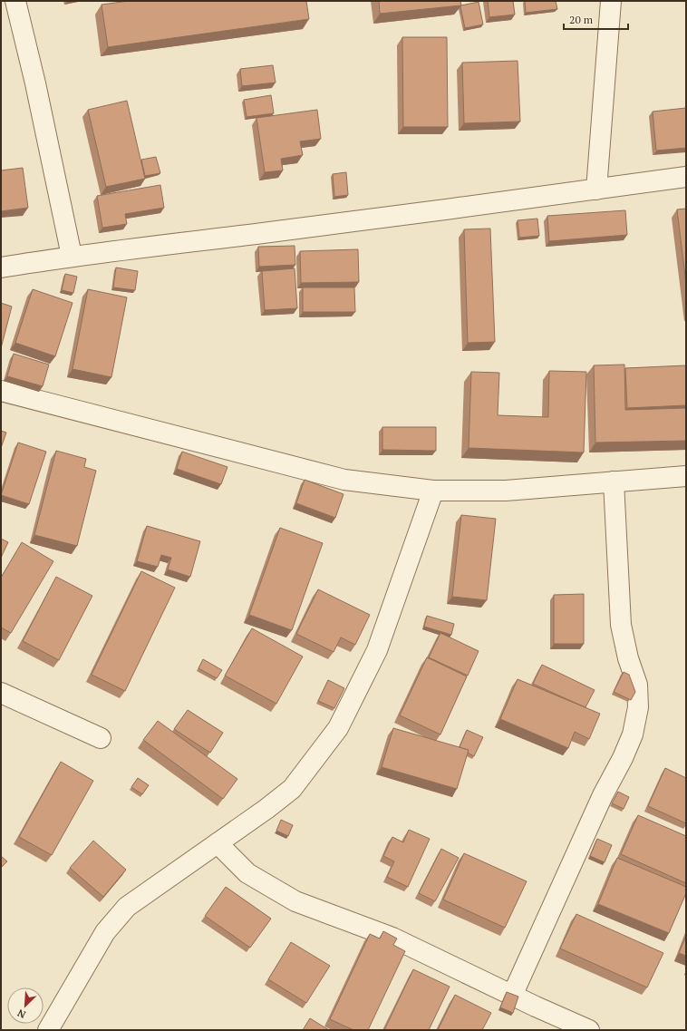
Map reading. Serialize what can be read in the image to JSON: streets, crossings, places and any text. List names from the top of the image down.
{
  "scale_bar": "20 m",
  "north": "bottom left"
}
